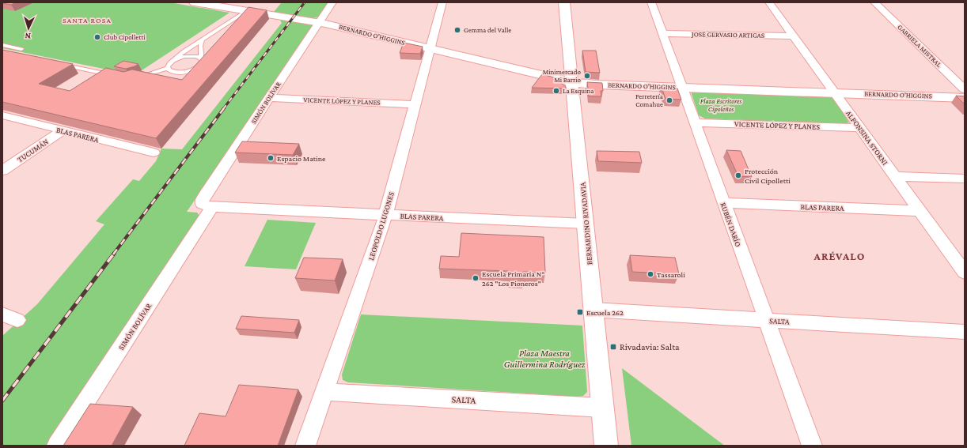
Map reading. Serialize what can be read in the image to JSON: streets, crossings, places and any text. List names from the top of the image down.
{
  "streets": {
    "main road": ["BERNARDO O'HIGGINS", "BERNARDINO RIVADAVIA"],
    "street": [
      "JOSÉ GERVASIO ARTIGAS",
      "GABRIELA MISTRAL",
      "VICENTE LÓPEZ Y PLANES",
      "SIMÓN BOLÍVAR",
      "BLAS PARERA",
      "ALFONSINA STORNI",
      "TUCUMÁN",
      "RUBÉN DARÍO",
      "LEOPOLDO LUGONES",
      "SALTA"
    ]
  },
  "crossings": [
    ["BERNARDO O'HIGGINS", "SIMÓN BOLÍVAR"],
    ["BERNARDO O'HIGGINS", "ALFONSINA STORNI"],
    ["BERNARDO O'HIGGINS", "BERNARDINO RIVADAVIA"],
    ["BERNARDO O'HIGGINS", "RUBÉN DARÍO"],
    ["BERNARDO O'HIGGINS", "LEOPOLDO LUGONES"],
    ["JOSÉ GERVASIO ARTIGAS", "ALFONSINA STORNI"],
    ["JOSÉ GERVASIO ARTIGAS", "RUBÉN DARÍO"],
    ["VICENTE LÓPEZ Y PLANES", "SIMÓN BOLÍVAR"],
    ["VICENTE LÓPEZ Y PLANES", "ALFONSINA STORNI"],
    ["VICENTE LÓPEZ Y PLANES", "RUBÉN DARÍO"],
    ["VICENTE LÓPEZ Y PLANES", "LEOPOLDO LUGONES"],
    ["SIMÓN BOLÍVAR", "BLAS PARERA"],
    ["BLAS PARERA", "ALFONSINA STORNI"],
    ["BLAS PARERA", "TUCUMÁN"],
    ["BLAS PARERA", "BERNARDINO RIVADAVIA"],
    ["BLAS PARERA", "RUBÉN DARÍO"],
    ["BLAS PARERA", "LEOPOLDO LUGONES"],
    ["BERNARDINO RIVADAVIA", "SALTA"],
    ["RUBÉN DARÍO", "SALTA"],
    ["LEOPOLDO LUGONES", "SALTA"]
  ],
  "districts": ["SANTA ROSA", "ARÉVALO"],
  "parks": ["Plaza Escritores Cipoleños", "Plaza Maestra Guillermina Rodríguez"],
  "places": {
    "other": [
      "Gemma del Valle",
      "Club Cipolletti",
      "Minimercado Mi Barrio",
      "La Esquina",
      "Ferretería Comahue",
      "Espacio Matine",
      "Protección Civil Cipolletti",
      "Tassaroli",
      "Escuela Primaria N° 262 \"Los Pioneros\""
    ],
    "transit": ["Escuela 262", "Rivadavia: Salta"]
  },
  "north": "bottom"
}
